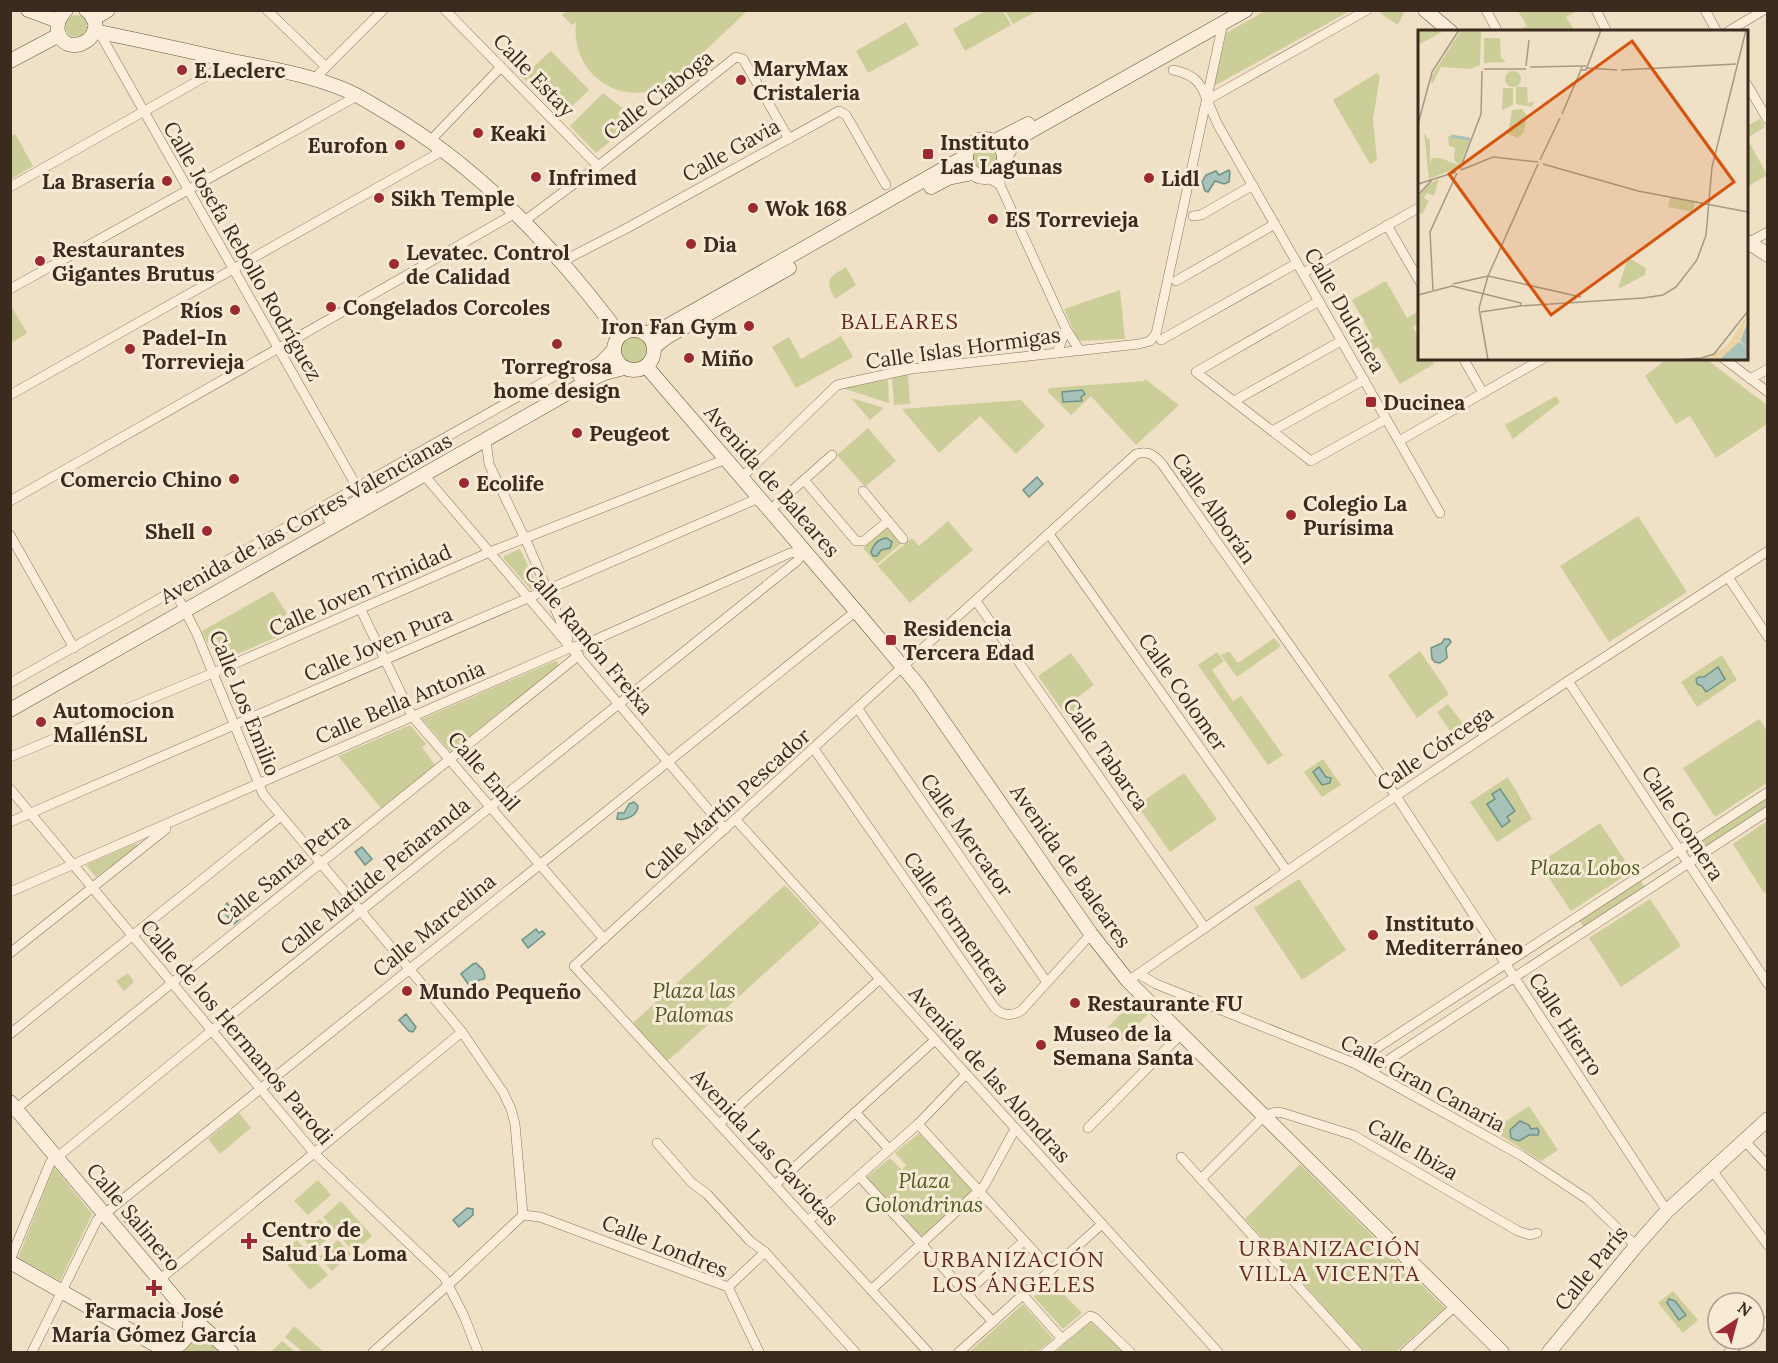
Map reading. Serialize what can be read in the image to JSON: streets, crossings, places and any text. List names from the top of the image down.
{
  "streets": {
    "main road": [
      "Avenida de Baleares",
      "Avenida de las Cortes Valencianas",
      "Calle Salinero",
      "Calle París"
    ],
    "street": [
      "Calle Estay",
      "Calle Ciaboga",
      "Calle Gavia",
      "Calle Josefa Rebollo Rodríguez",
      "Calle Dulcinea",
      "Calle Islas Hormigas",
      "Calle Alborán",
      "Calle Joven Trinidad",
      "Calle Ramón Freixa",
      "Calle Joven Pura",
      "Calle Colomer",
      "Calle Bella Antonia",
      "Calle Los Emilio",
      "Calle Córcega",
      "Calle Tabarca",
      "Calle Emil",
      "Calle Martín Pescador",
      "Calle Gomera",
      "Calle Mercator",
      "Calle Santa Petra",
      "Calle Matilde Peñaranda",
      "Calle Formentera",
      "Calle Marcelina",
      "Calle Hierro",
      "Calle de los Hermanos Parodi",
      "Avenida de las Alondras",
      "Calle Gran Canaria",
      "Avenida Las Gaviotas",
      "Calle Ibiza",
      "Calle Londres"
    ]
  },
  "crossings": [
    ["Calle Estay", "Calle Ciaboga"],
    ["Calle Ciaboga", "Calle Gavia"],
    ["Calle Ciaboga", "Calle Josefa Rebollo Rodríguez"],
    ["Calle Josefa Rebollo Rodríguez", "Avenida de las Cortes Valencianas"],
    ["Calle Dulcinea", "Calle Islas Hormigas"],
    ["Calle Islas Hormigas", "Avenida de Baleares"],
    ["Avenida de Baleares", "Calle Alborán"],
    ["Avenida de Baleares", "Avenida de las Cortes Valencianas"],
    ["Avenida de Baleares", "Calle Joven Trinidad"],
    ["Avenida de Baleares", "Calle Joven Pura"],
    ["Avenida de Baleares", "Calle Bella Antonia"],
    ["Avenida de Baleares", "Calle Córcega"],
    ["Avenida de Baleares", "Calle Martín Pescador"],
    ["Avenida de Baleares", "Calle Matilde Peñaranda"],
    ["Avenida de Baleares", "Calle Formentera"],
    ["Avenida de Baleares", "Calle Marcelina"],
    ["Avenida de Baleares", "Calle Gran Canaria"],
    ["Avenida de Baleares", "Calle Ibiza"],
    ["Calle Alborán", "Calle Colomer"],
    ["Calle Alborán", "Calle Córcega"],
    ["Calle Alborán", "Calle Tabarca"],
    ["Calle Alborán", "Calle Martín Pescador"],
    ["Calle Alborán", "Calle Hierro"],
    ["Avenida de las Cortes Valencianas", "Calle Ramón Freixa"],
    ["Avenida de las Cortes Valencianas", "Calle Los Emilio"],
    ["Calle Joven Trinidad", "Calle Ramón Freixa"],
    ["Calle Joven Trinidad", "Calle Los Emilio"],
    ["Calle Joven Trinidad", "Calle Emil"],
    ["Calle Ramón Freixa", "Calle Joven Pura"],
    ["Calle Ramón Freixa", "Calle Bella Antonia"],
    ["Calle Ramón Freixa", "Calle Martín Pescador"],
    ["Calle Ramón Freixa", "Calle Santa Petra"],
    ["Calle Ramón Freixa", "Calle Matilde Peñaranda"],
    ["Calle Ramón Freixa", "Calle Marcelina"],
    ["Calle Joven Pura", "Calle Los Emilio"],
    ["Calle Joven Pura", "Calle Emil"],
    ["Calle Joven Pura", "Calle de los Hermanos Parodi"],
    ["Calle Colomer", "Calle Córcega"],
    ["Calle Bella Antonia", "Calle Los Emilio"],
    ["Calle Bella Antonia", "Calle Emil"],
    ["Calle Bella Antonia", "Calle Matilde Peñaranda"],
    ["Calle Bella Antonia", "Calle de los Hermanos Parodi"],
    ["Calle Los Emilio", "Calle Santa Petra"],
    ["Calle Los Emilio", "Calle Matilde Peñaranda"],
    ["Calle Los Emilio", "Calle Marcelina"],
    ["Calle Los Emilio", "Calle Londres"],
    ["Calle Córcega", "Calle Tabarca"],
    ["Calle Córcega", "Calle Gomera"],
    ["Calle Córcega", "Calle Hierro"],
    ["Calle Córcega", "Calle Gran Canaria"],
    ["Calle Emil", "Calle Martín Pescador"],
    ["Calle Emil", "Calle Santa Petra"],
    ["Calle Emil", "Calle Matilde Peñaranda"],
    ["Calle Emil", "Calle Marcelina"],
    ["Calle Martín Pescador", "Calle Mercator"],
    ["Calle Martín Pescador", "Calle Formentera"],
    ["Calle Martín Pescador", "Avenida de las Alondras"],
    ["Calle Martín Pescador", "Avenida Las Gaviotas"],
    ["Calle Mercator", "Calle Formentera"],
    ["Calle Santa Petra", "Calle de los Hermanos Parodi"],
    ["Calle Santa Petra", "Calle Salinero"],
    ["Calle Matilde Peñaranda", "Calle de los Hermanos Parodi"],
    ["Calle Matilde Peñaranda", "Calle Salinero"],
    ["Calle Marcelina", "Calle de los Hermanos Parodi"],
    ["Calle Marcelina", "Calle Salinero"],
    ["Calle Hierro", "Calle París"],
    ["Calle Gran Canaria", "Calle París"]
  ],
  "districts": ["BALEARES", "URBANIZACIÓN VILLA VICENTA", "URBANIZACIÓN LOS ÁNGELES"],
  "parks": ["Plaza Lobos", "Plaza las Palomas", "Plaza Golondrinas"],
  "places": {
    "other": [
      "E.Leclerc",
      "MaryMax Cristaleria",
      "Keaki",
      "Eurofon",
      "Infrimed",
      "Lidl",
      "La Brasería",
      "Sikh Temple",
      "Wok 168",
      "ES Torrevieja",
      "Dia",
      "Restaurantes Gigantes Brutus",
      "Levatec. Control de Calidad",
      "Congelados Corcoles",
      "Ríos",
      "Iron Fan Gym",
      "Torregrosa home design",
      "Padel-In Torrevieja",
      "Miño",
      "Peugeot",
      "Comercio Chino",
      "Ecolife",
      "Colegio La Purísima",
      "Shell",
      "Automocion MallénSL",
      "Instituto Mediterráneo",
      "Mundo Pequeño",
      "Restaurante FU",
      "Museo de la Semana Santa"
    ],
    "transit": ["Instituto Las Lagunas", "Ducinea", "Residencia Tercera Edad"],
    "health": ["Centro de Salud La Loma", "Farmacia José María Gómez García"]
  },
  "north": "top right"
}
